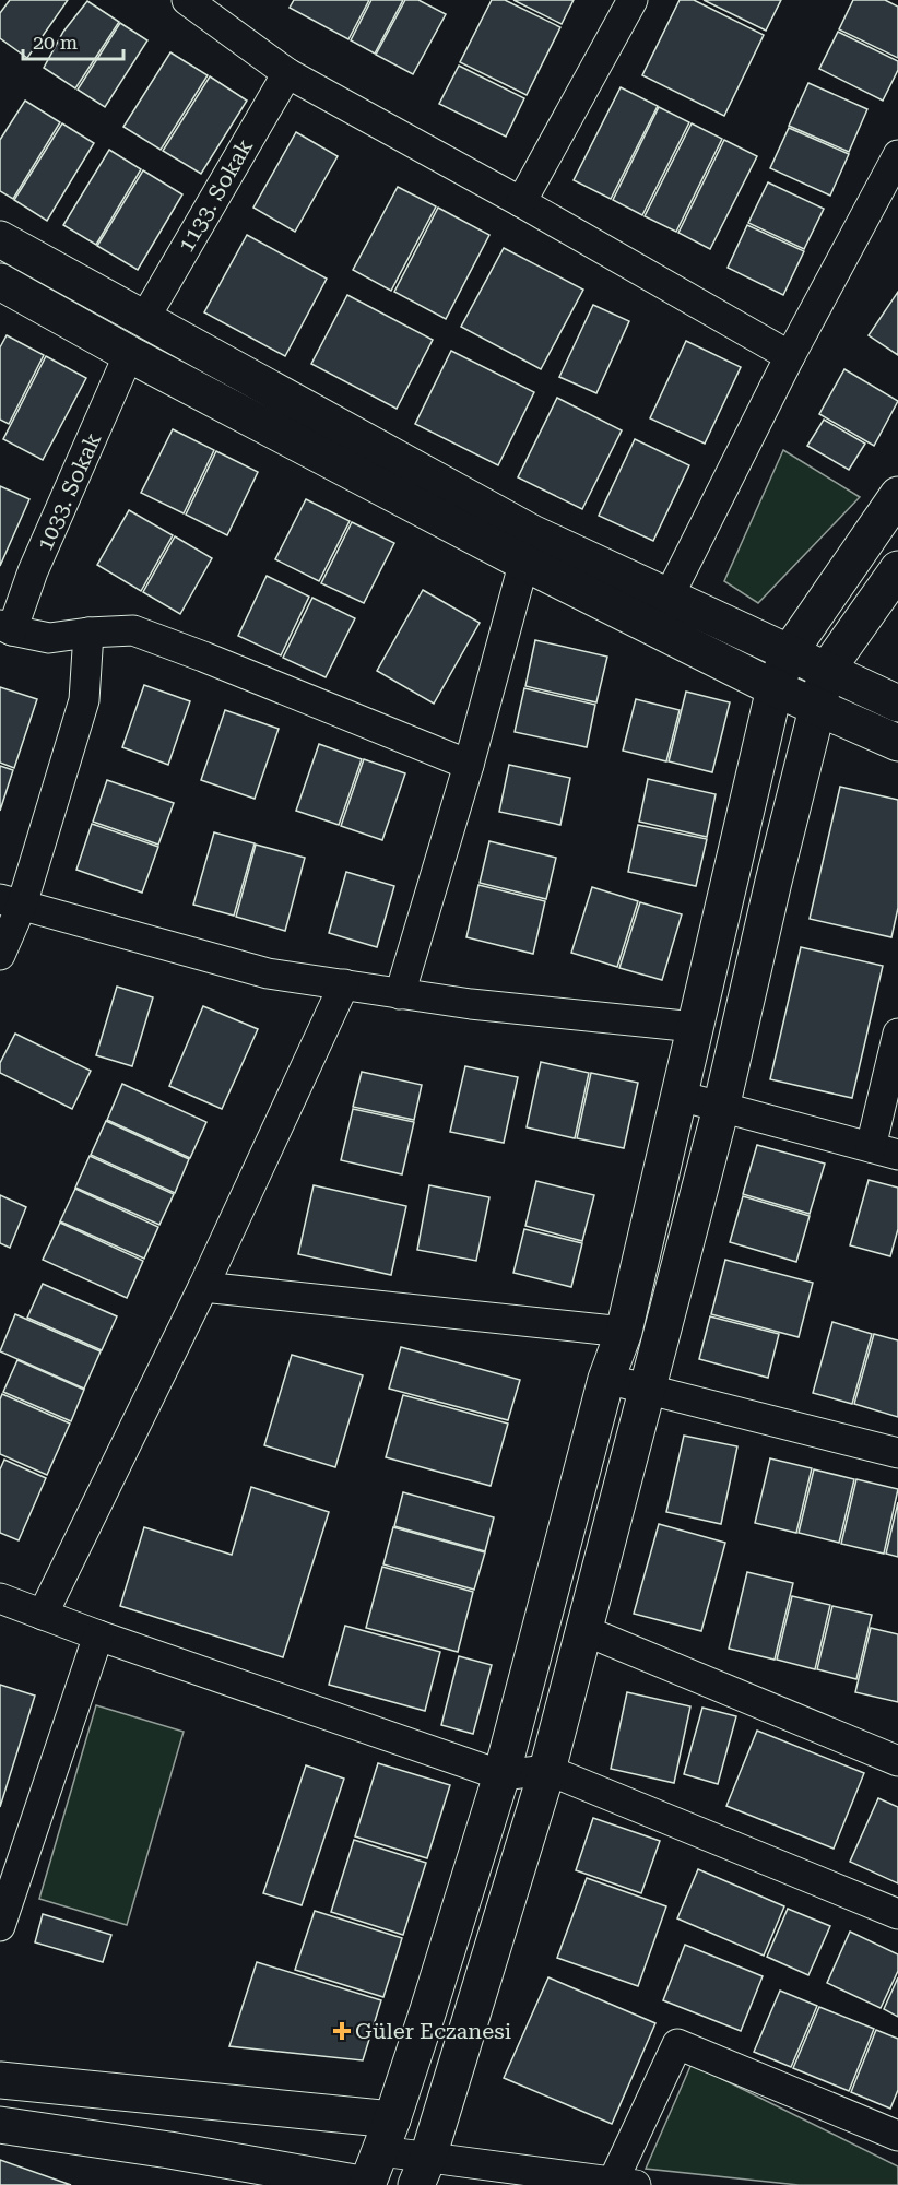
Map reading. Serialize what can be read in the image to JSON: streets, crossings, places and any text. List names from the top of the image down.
{
  "streets": {
    "street": ["1133. Sokak", "1033. Sokak"]
  },
  "places": {
    "health": ["Güler Eczanesi"]
  },
  "scale_bar": "20 m"
}
